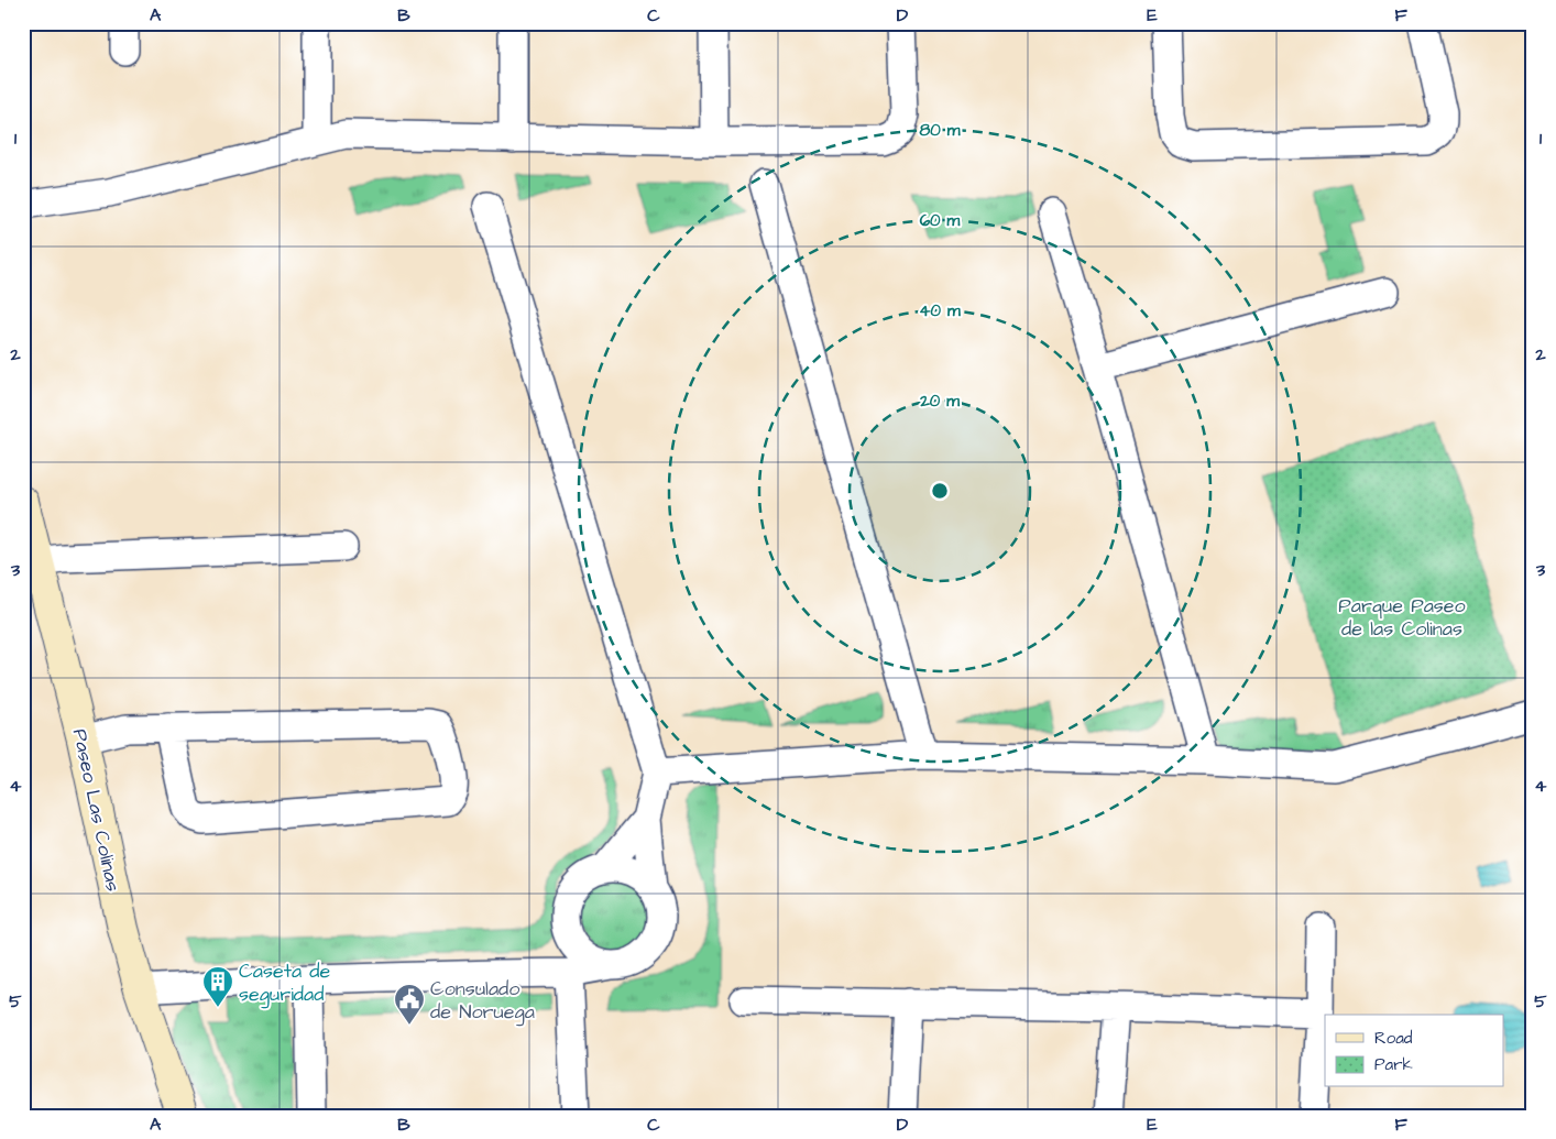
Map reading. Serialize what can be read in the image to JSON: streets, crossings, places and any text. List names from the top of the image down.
{
  "streets": {
    "street": ["Paseo Las Colinas"]
  },
  "parks": ["Parque Paseo de las Colinas"],
  "places": {
    "building": ["Caseta de seguridad"],
    "public building": ["Consulado de Noruega"]
  },
  "legend": ["Road", "Park"],
  "grid": {
    "columns": [
      "A",
      "B",
      "C",
      "D",
      "E",
      "F"
    ],
    "rows": [
      "1",
      "2",
      "3",
      "4",
      "5"
    ]
  },
  "rings": [
    "80 m",
    "60 m",
    "40 m",
    "20 m"
  ]
}
